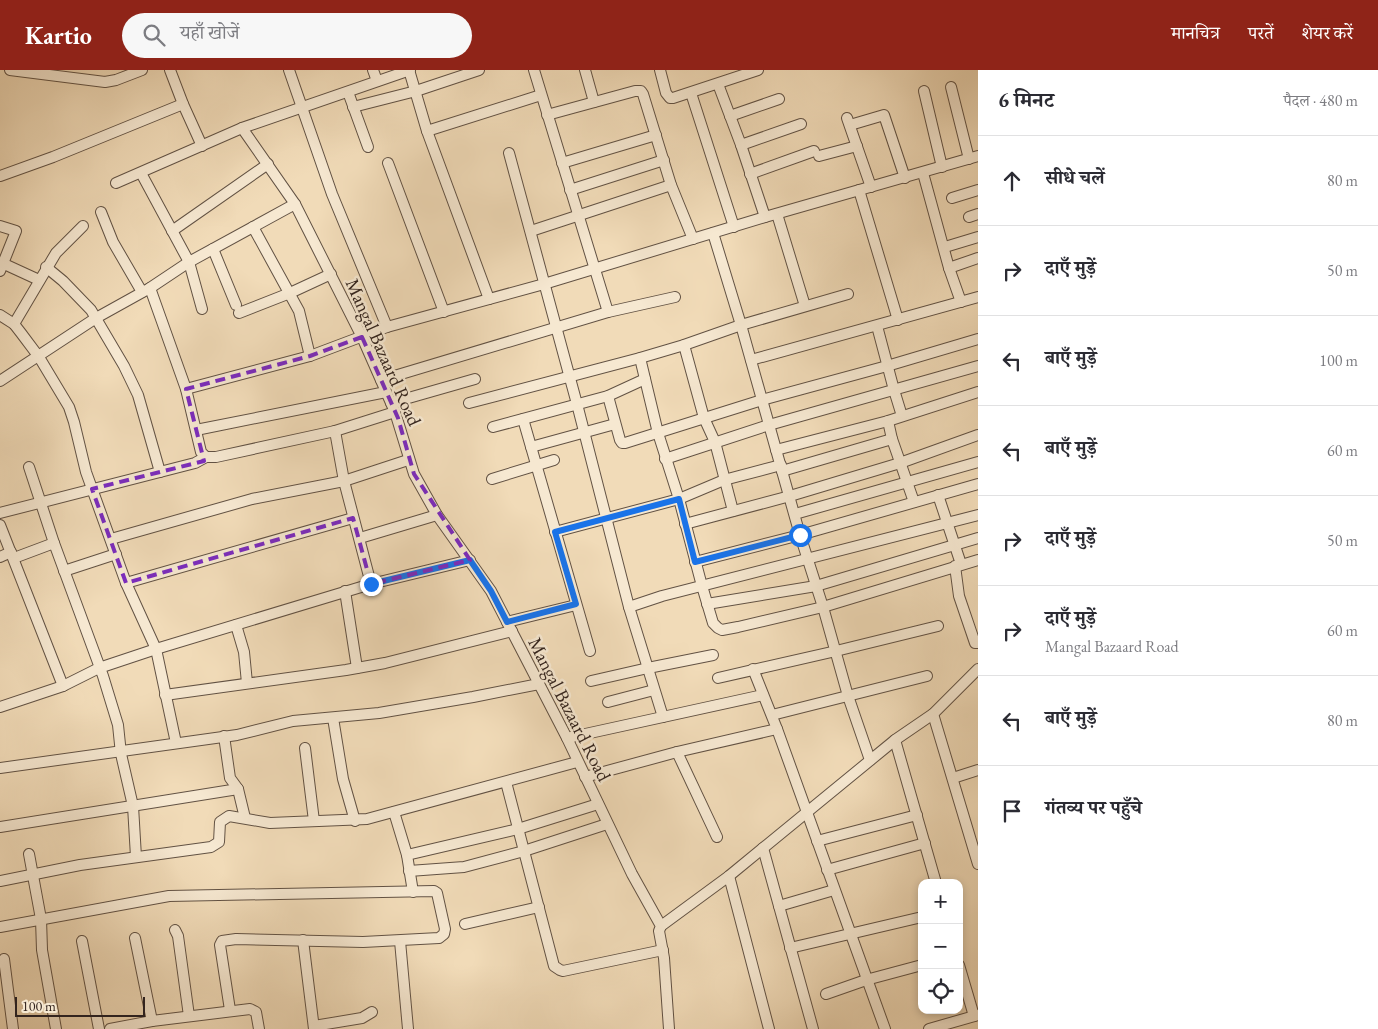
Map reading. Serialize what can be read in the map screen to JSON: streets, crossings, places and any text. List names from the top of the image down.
{
  "streets": {
    "street": ["Mangal Bazaard Road"]
  },
  "scale_bar": "100 m",
  "page": {
    "header": "Kartio",
    "search": "यहाँ खोजें",
    "nav": ["मानचित्र", "परतें", "शेयर करें"],
    "heading": ["6 मिनट", "पैदल · 480 m"],
    "list": [
      ["सीधे चलें", "80 m"],
      ["दाएँ मुड़ें", "50 m"],
      ["बाएँ मुड़ें", "100 m"],
      ["बाएँ मुड़ें", "60 m"],
      ["दाएँ मुड़ें", "50 m"],
      ["दाएँ मुड़ें", "Mangal Bazaard Road", "60 m"],
      ["बाएँ मुड़ें", "80 m"],
      "गंतव्य पर पहुँचे"
    ],
    "map_buttons": ["+", "−"],
    "scale": "100 m"
  }
}
